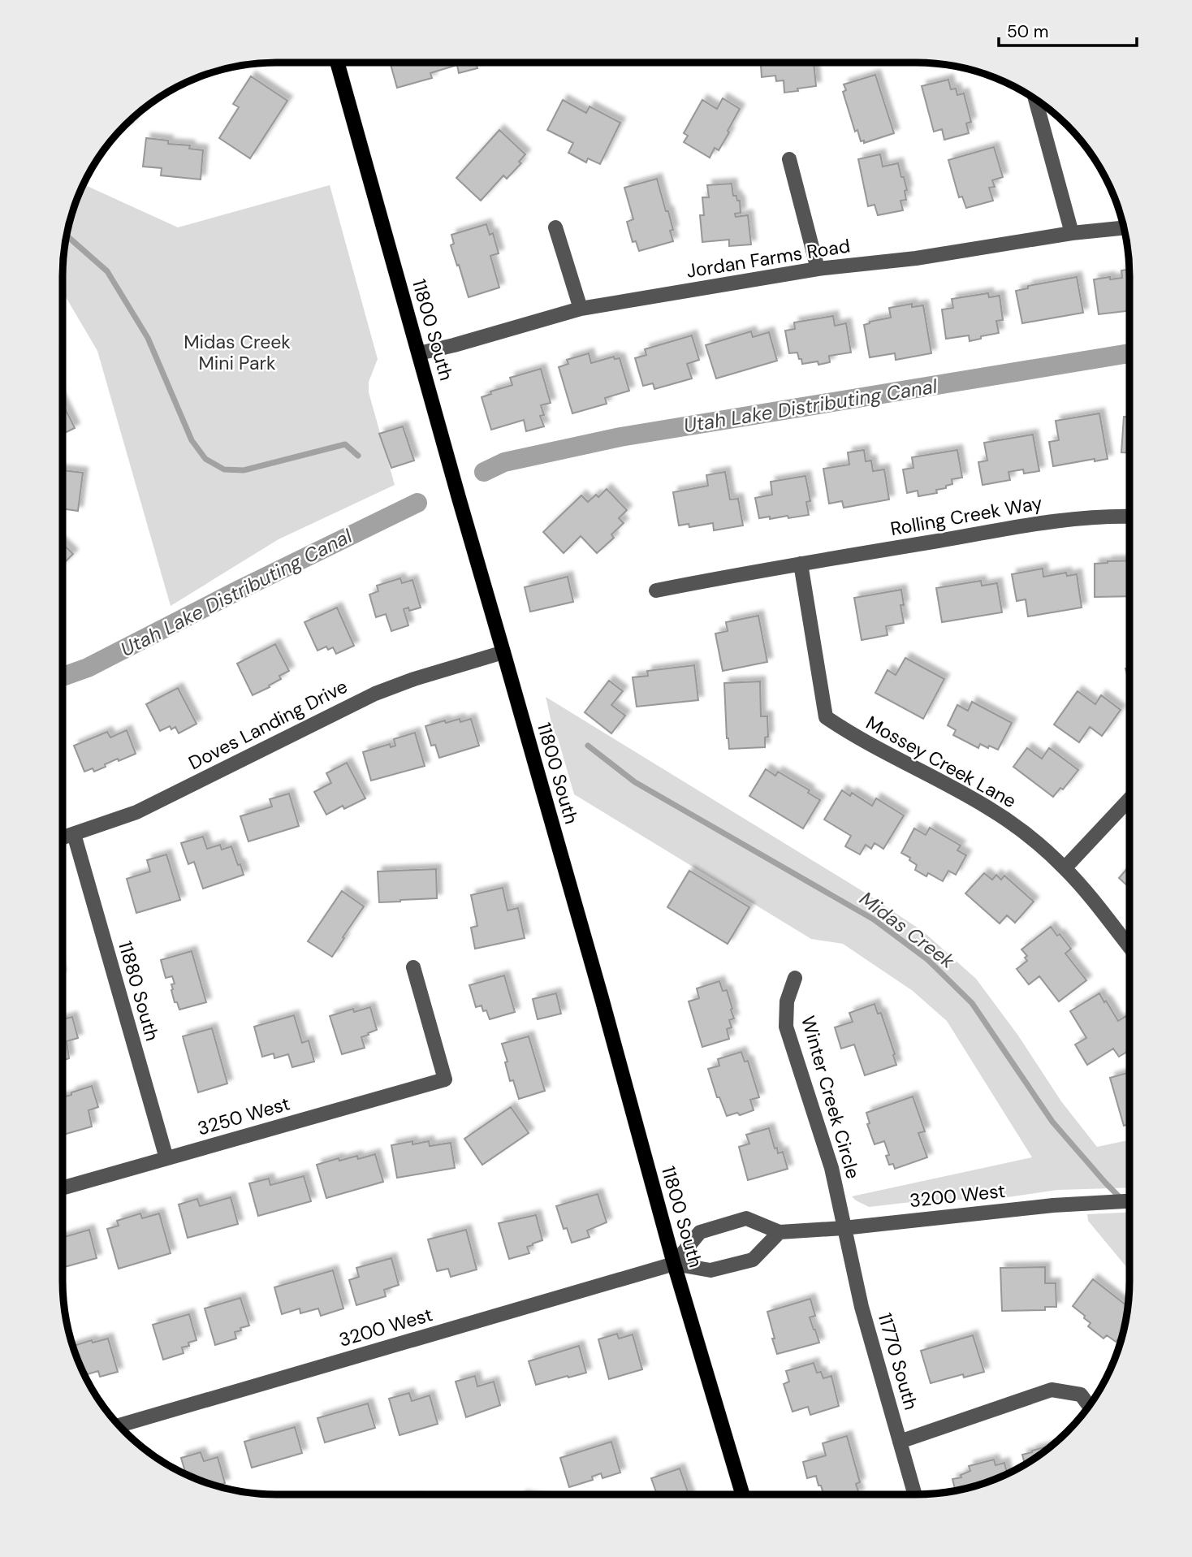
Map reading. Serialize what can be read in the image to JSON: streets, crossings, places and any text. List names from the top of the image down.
{
  "streets": {
    "main road": ["11800 South"],
    "street": [
      "Jordan Farms Road",
      "Rolling Creek Way",
      "Doves Landing Drive",
      "Mossey Creek Lane",
      "11880 South",
      "Winter Creek Circle",
      "3250 West",
      "3200 West",
      "11770 South"
    ]
  },
  "crossings": [
    ["Jordan Farms Road", "11800 South"],
    ["11800 South", "Doves Landing Drive"],
    ["11800 South", "3200 West"],
    ["Rolling Creek Way", "Mossey Creek Lane"],
    ["Doves Landing Drive", "11880 South"],
    ["11880 South", "3250 West"],
    ["Winter Creek Circle", "3200 West"],
    ["Winter Creek Circle", "11770 South"],
    ["3200 West", "11770 South"]
  ],
  "water": ["Utah Lake Distributing Canal", "Midas Creek"],
  "parks": ["Midas Creek Mini Park"],
  "scale_bar": "50 m"
}
